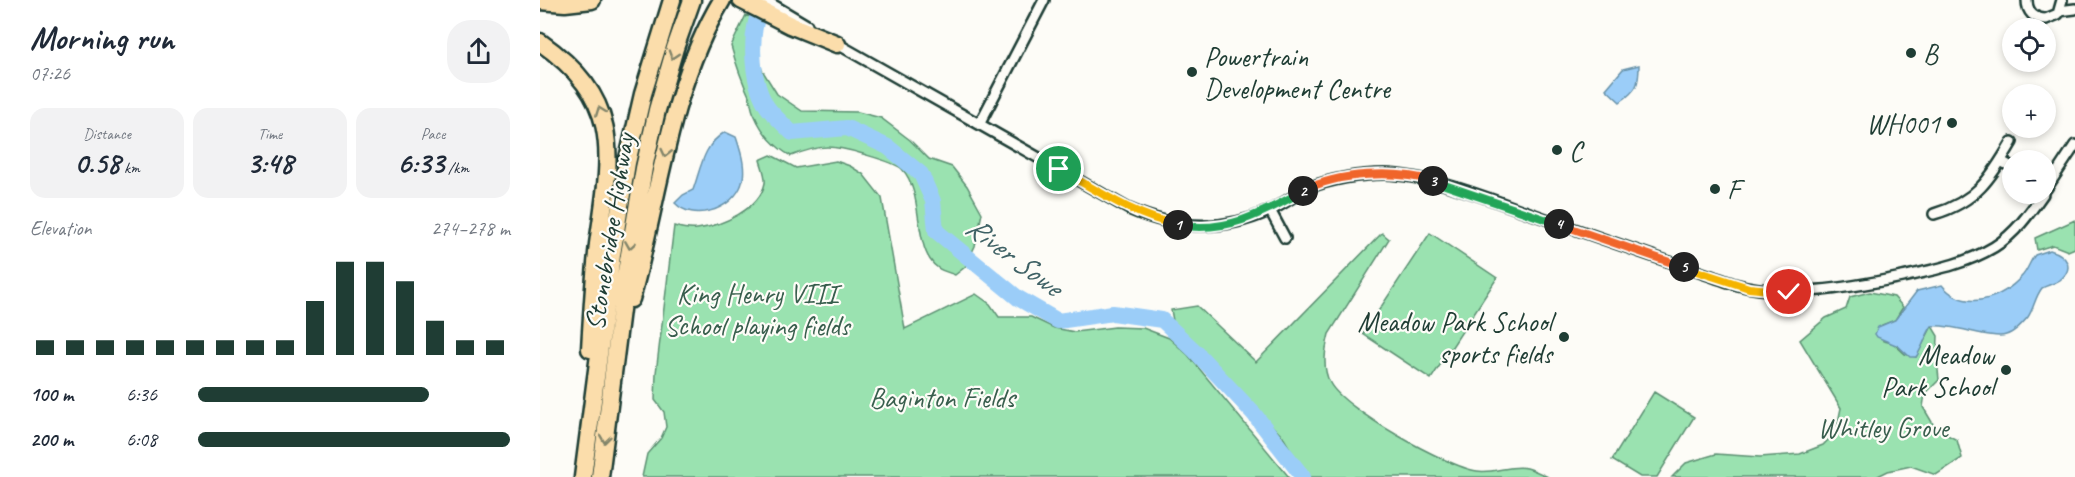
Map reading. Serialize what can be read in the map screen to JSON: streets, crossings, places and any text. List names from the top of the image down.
{
  "streets": {
    "highway": ["Stonebridge Highway"]
  },
  "water": ["River Sowe"],
  "parks": ["King Henry VIII School playing fields", "Baginton Fields", "Whitley Grove"],
  "places": [
    "B",
    "Powertrain Development Centre",
    "WH001",
    "C",
    "F",
    "Meadow Park School sports fields",
    "Meadow Park School"
  ],
  "page": {
    "heading": ["Morning run", "07:26"],
    "map_buttons": ["+", "−"],
    "stats": [
      ["Distance", "0.58 km"],
      ["Time", "3:48"],
      ["Pace", "6:33 /km"]
    ],
    "pins": [
      "3",
      "2",
      "4",
      "1",
      "5"
    ],
    "chart": ["Elevation", "274–278 m"],
    "list": [
      {
        "name": "100 m",
        "note": "6:36"
      },
      {
        "name": "200 m",
        "note": "6:08"
      }
    ]
  }
}
